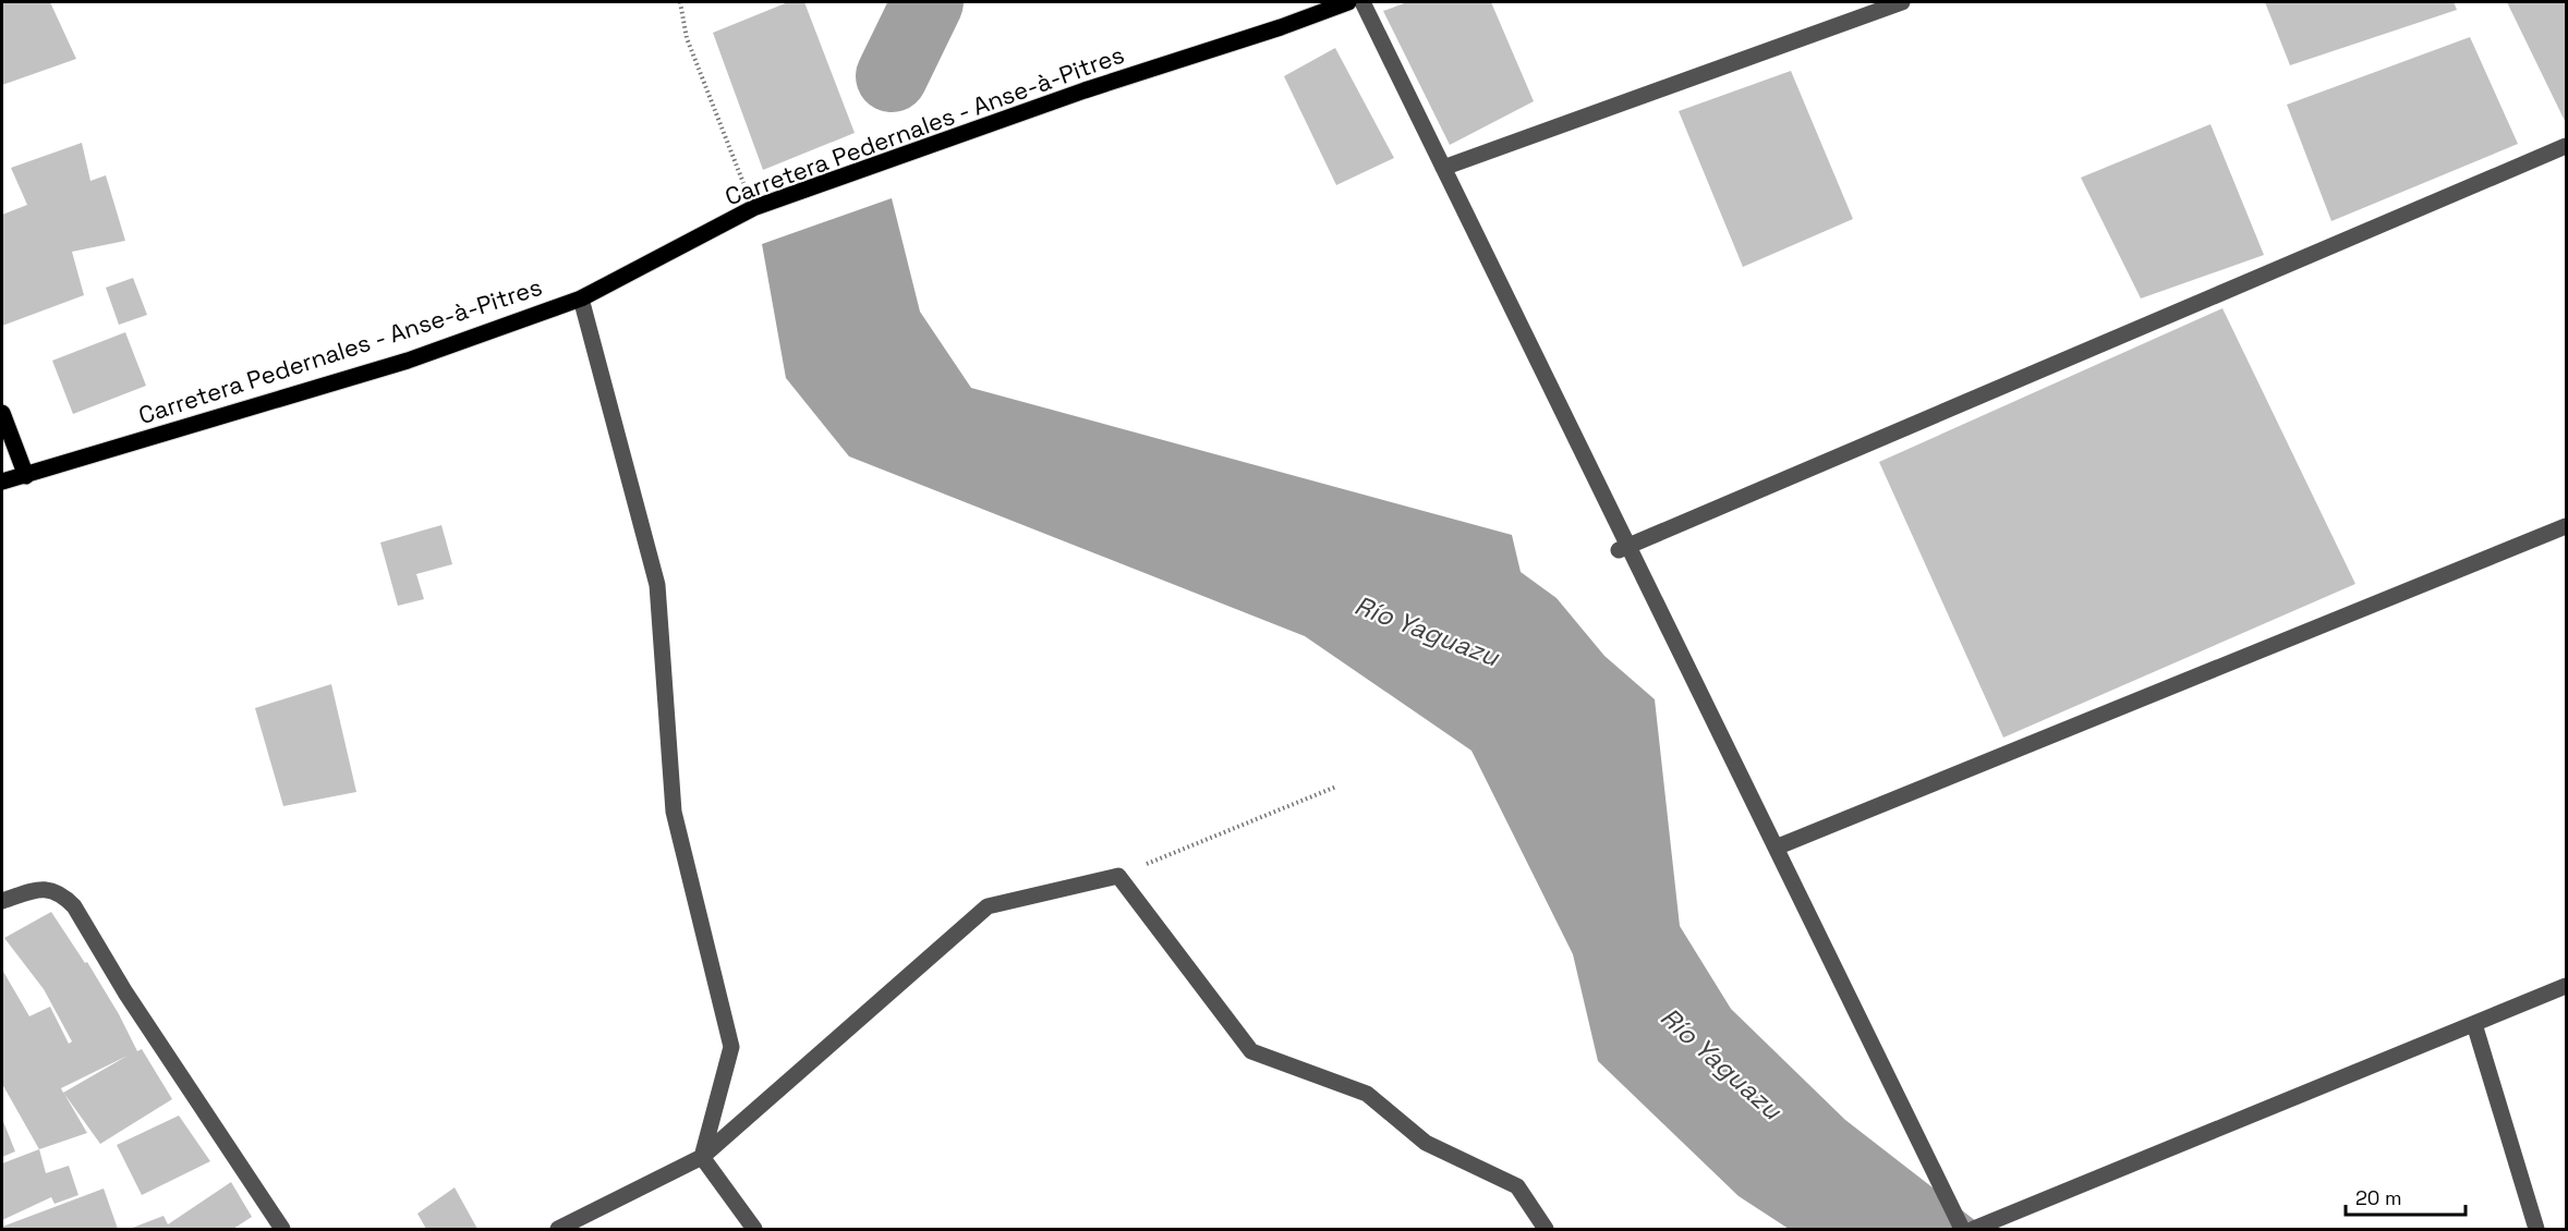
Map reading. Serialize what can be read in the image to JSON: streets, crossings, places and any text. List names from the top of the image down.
{
  "streets": {
    "main road": ["Carretera Pedernales - Anse-à-Pitres"]
  },
  "water": ["Río Yaguazu"],
  "scale_bar": "20 m"
}
